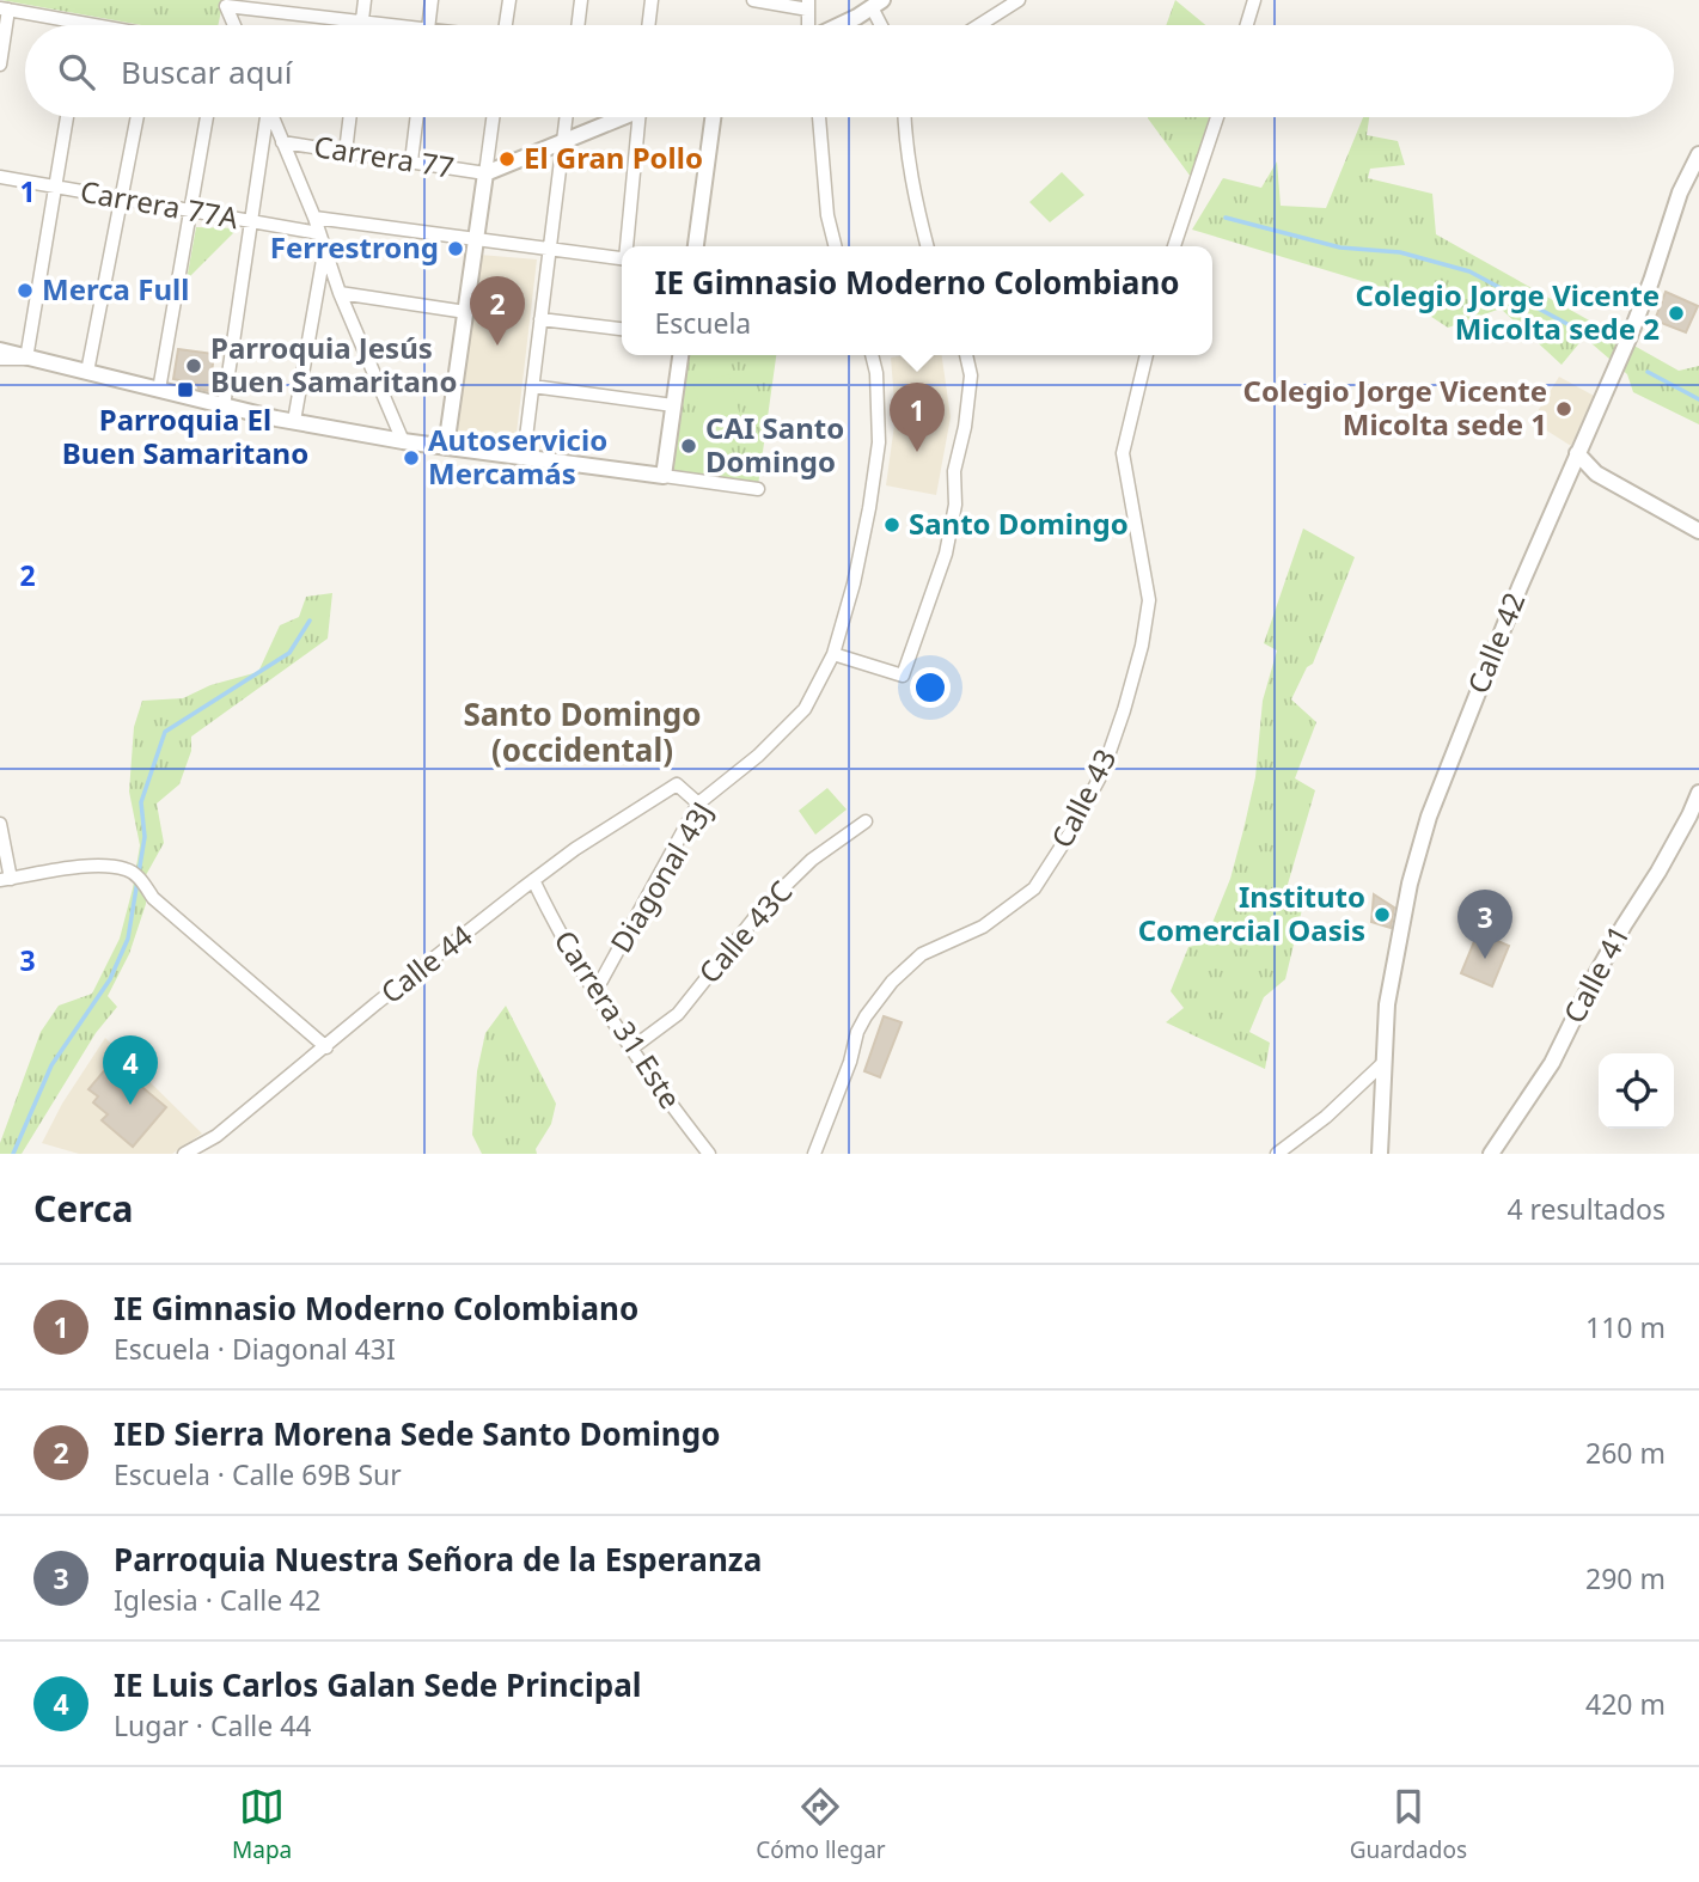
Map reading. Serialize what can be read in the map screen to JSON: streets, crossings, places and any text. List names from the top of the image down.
{
  "streets": {
    "street": [
      "Carrera 77",
      "Carrera 77A",
      "Calle 42",
      "Calle 43",
      "Diagonal 43J",
      "Calle 43C",
      "Calle 44",
      "Calle 41",
      "Carrera 31 Este"
    ]
  },
  "crossings": [
    ["Diagonal 43J", "Calle 44"],
    ["Diagonal 43J", "Carrera 31 Este"],
    ["Calle 43C", "Carrera 31 Este"],
    ["Calle 44", "Carrera 31 Este"]
  ],
  "districts": ["Santo Domingo (occidental)"],
  "places": {
    "other": [
      "El Gran Pollo",
      "Ferrestrong",
      "Merca Full",
      "Colegio Jorge Vicente Micolta sede 2",
      "Parroquia Jesús Buen Samaritano",
      "Colegio Jorge Vicente Micolta sede 1",
      "CAI Santo Domingo",
      "Autoservicio Mercamás",
      "Santo Domingo",
      "Instituto Comercial Oasis"
    ],
    "transit": ["Parroquia El Buen Samaritano"]
  },
  "page": {
    "search": "Buscar aquí",
    "popup": ["IE Gimnasio Moderno Colombiano", "Escuela"],
    "pins": [
      "2",
      "1",
      "3",
      "4"
    ],
    "heading": ["Cerca", "4 resultados"],
    "list": [
      {
        "mark": "1",
        "name": "IE Gimnasio Moderno Colombiano",
        "note": "Escuela · Diagonal 43I",
        "value": "110 m"
      },
      {
        "mark": "2",
        "name": "IED Sierra Morena Sede Santo Domingo",
        "note": "Escuela · Calle 69B Sur",
        "value": "260 m"
      },
      {
        "mark": "3",
        "name": "Parroquia Nuestra Señora de la Esperanza",
        "note": "Iglesia · Calle 42",
        "value": "290 m"
      },
      {
        "mark": "4",
        "name": "IE Luis Carlos Galan Sede Principal",
        "note": "Lugar · Calle 44",
        "value": "420 m"
      }
    ],
    "nav": ["Mapa", "Cómo llegar", "Guardados"]
  },
  "grid": {
    "rows": ["1", "2", "3"]
  }
}
